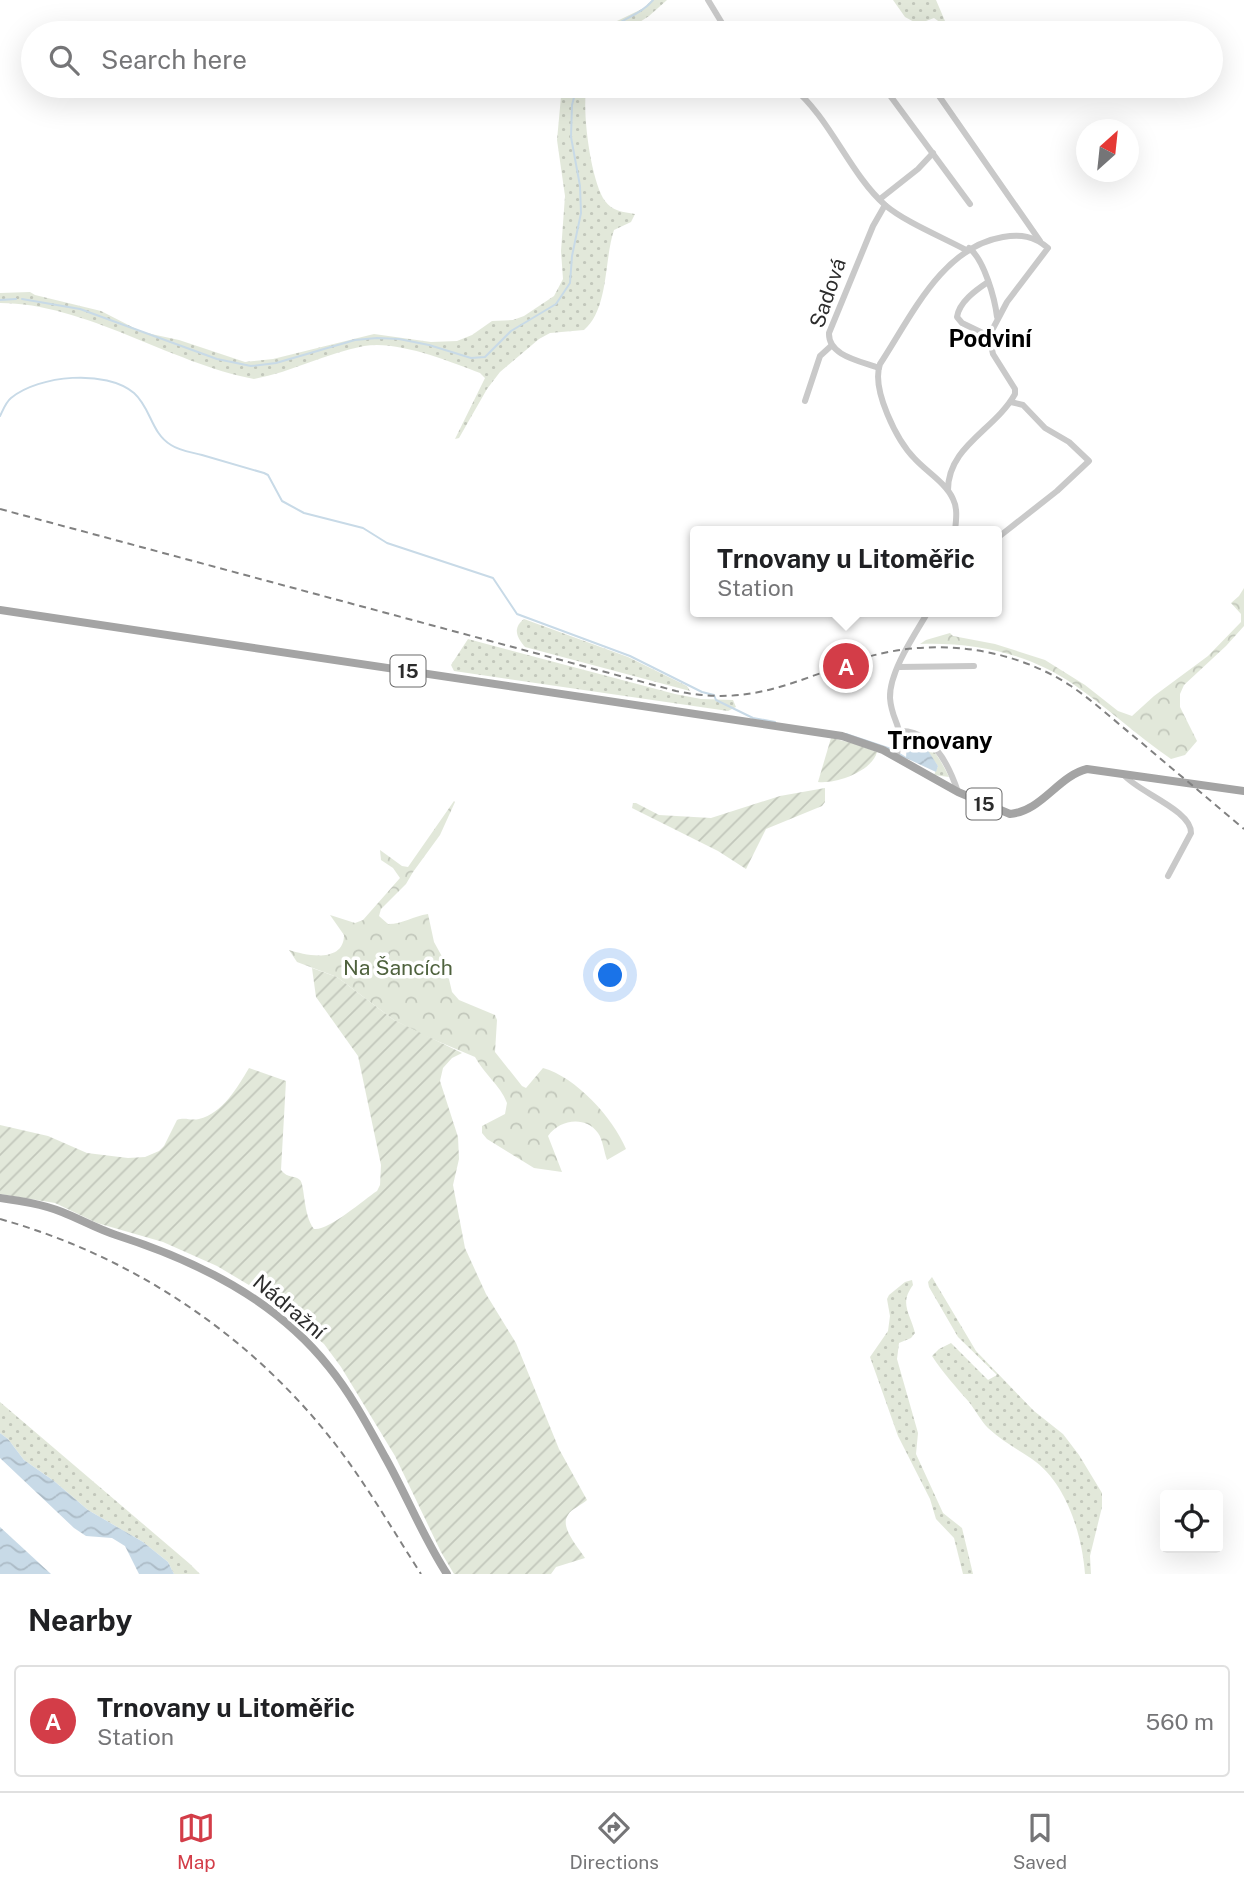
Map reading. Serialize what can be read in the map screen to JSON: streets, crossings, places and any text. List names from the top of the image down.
{
  "streets": {
    "main road": ["15", "Nádražní"],
    "street": ["Sadová"]
  },
  "districts": ["Podviní", "Trnovany"],
  "parks": ["Na Šancích"],
  "north": "top right",
  "page": {
    "search": "Search here",
    "popup": ["Trnovany u Litoměřic", "Station"],
    "pins": "A",
    "heading": "Nearby",
    "list": [
      {
        "mark": "A",
        "name": "Trnovany u Litoměřic",
        "note": "Station",
        "value": "560 m"
      }
    ],
    "nav": ["Map", "Directions", "Saved"]
  }
}
